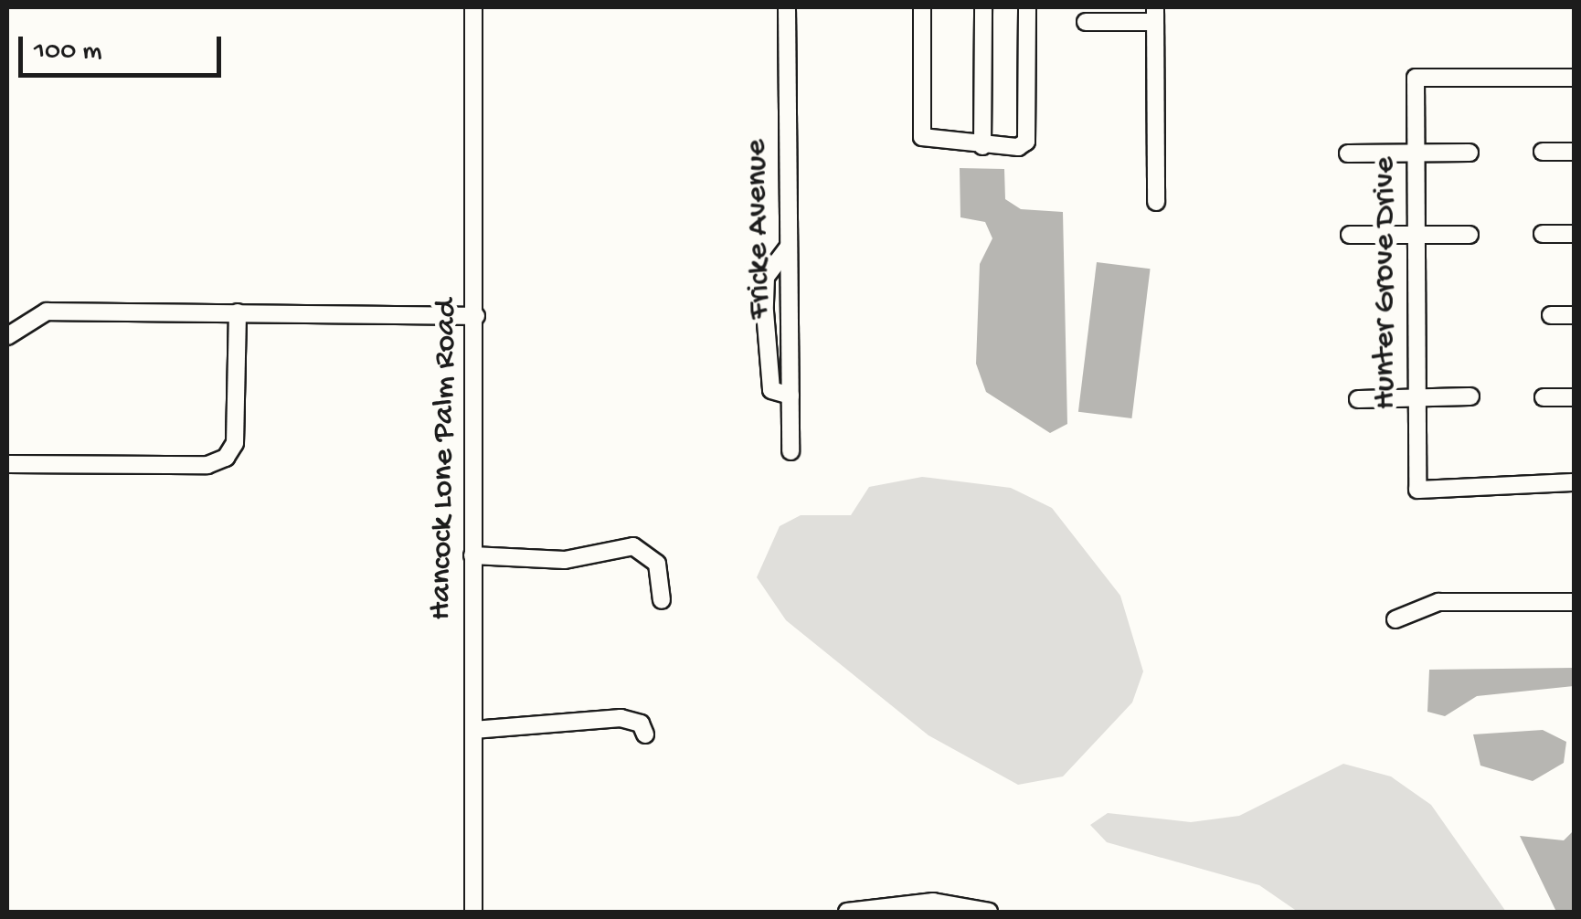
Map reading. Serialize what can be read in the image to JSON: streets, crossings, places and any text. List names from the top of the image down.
{
  "streets": {
    "street": ["Fricke Avenue", "Hunter Grove Drive", "Hancock Lone Palm Road"]
  },
  "scale_bar": "100 m"
}
